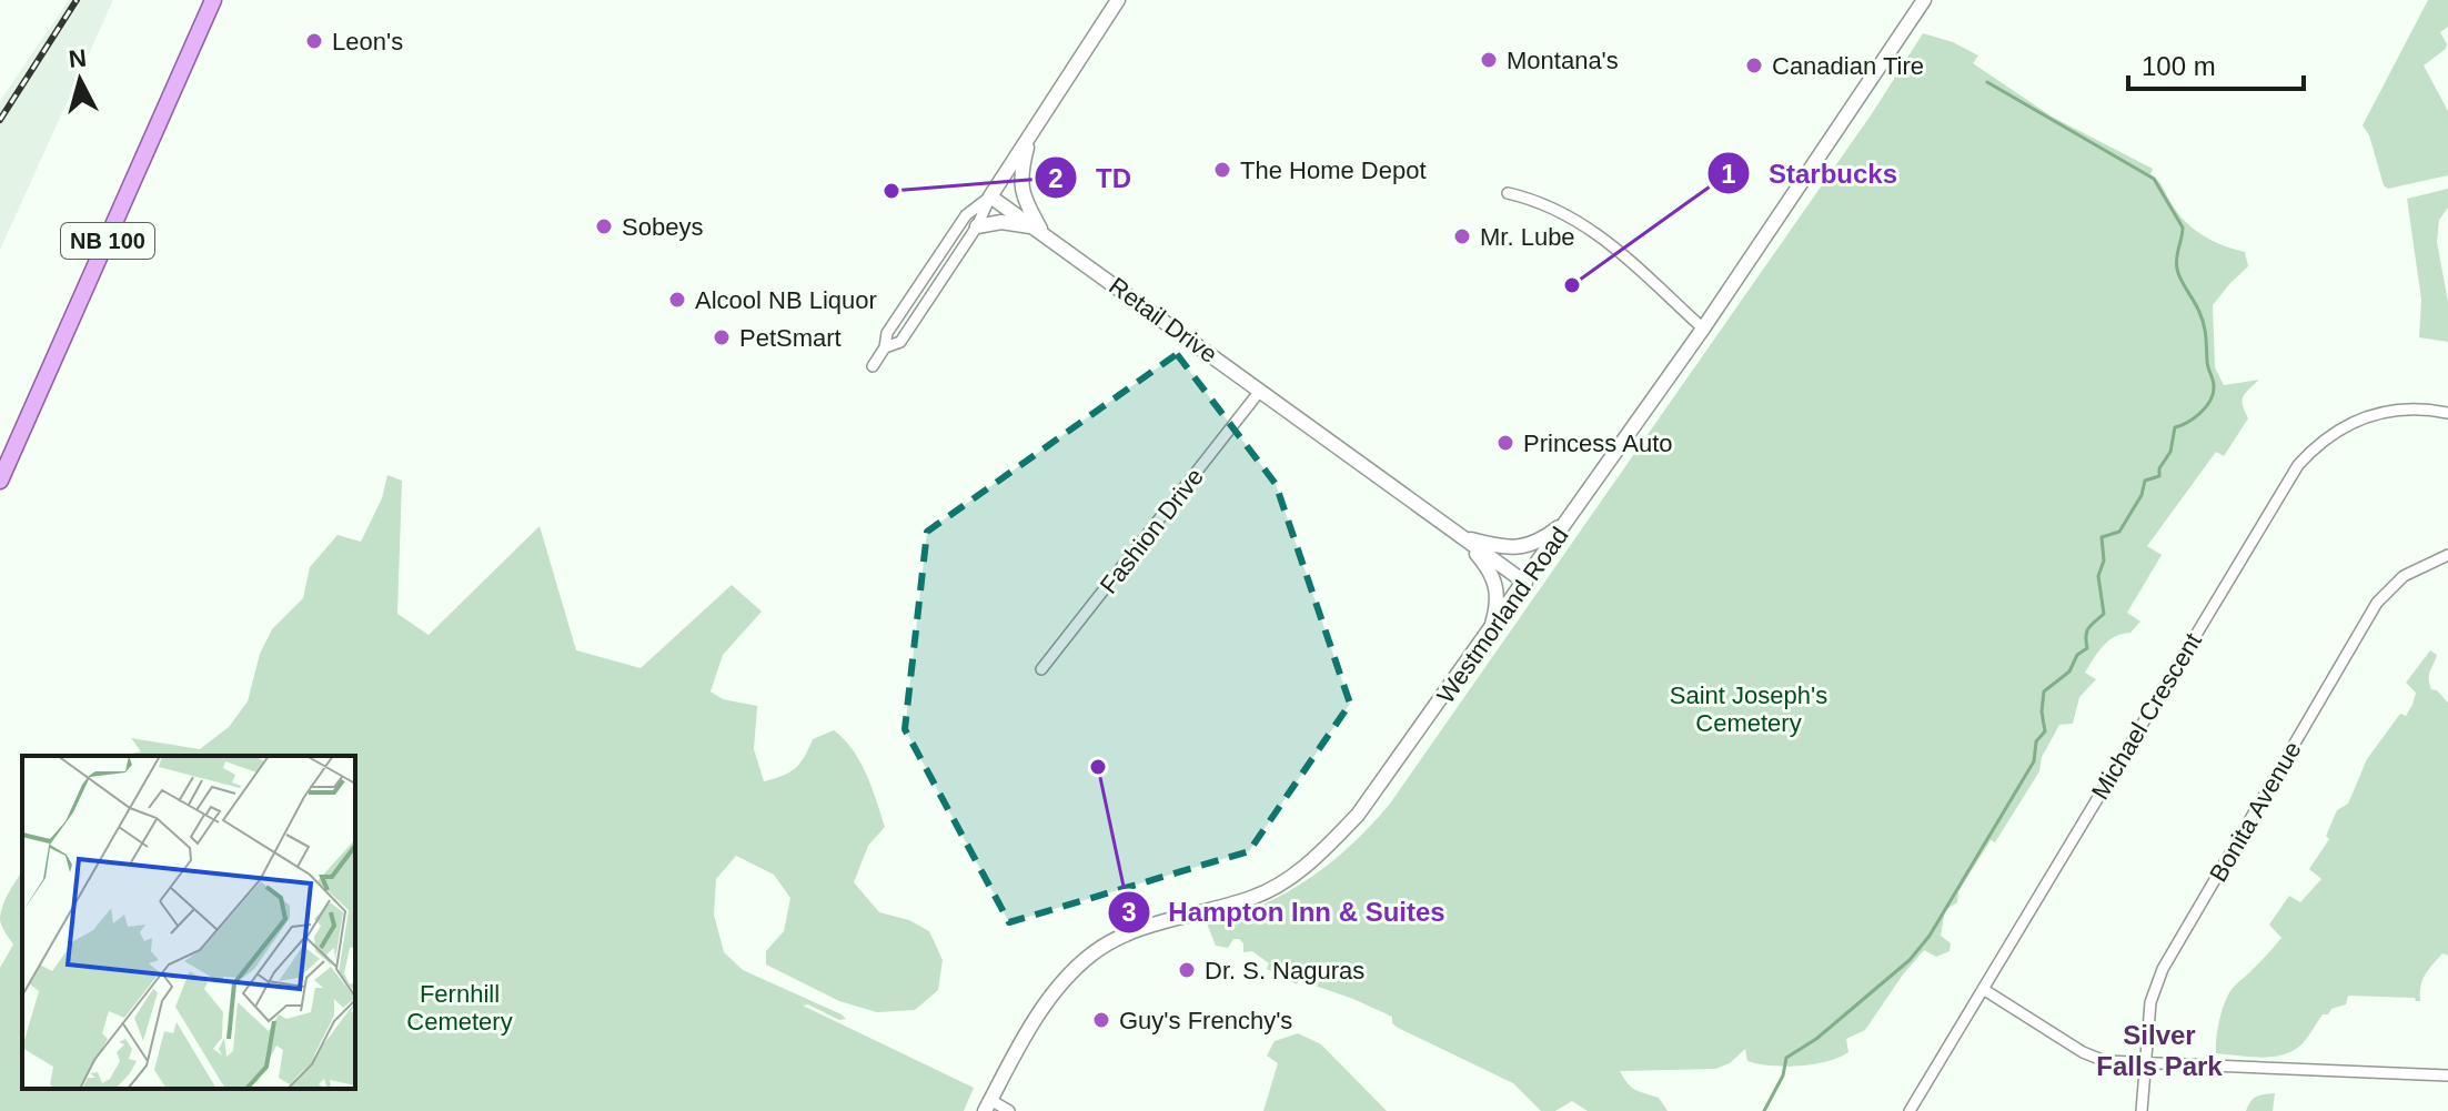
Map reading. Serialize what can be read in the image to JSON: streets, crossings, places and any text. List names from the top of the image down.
{
  "streets": {
    "main road": ["NB 100"],
    "street": [
      "Retail Drive",
      "Fashion Drive",
      "Westmorland Road",
      "Michael Crescent",
      "Bonita Avenue"
    ]
  },
  "crossings": [
    ["Retail Drive", "Fashion Drive"],
    ["Retail Drive", "Westmorland Road"]
  ],
  "districts": ["Silver Falls Park"],
  "parks": ["Saint Joseph's Cemetery", "Fernhill Cemetery"],
  "places": [
    "Leon's",
    "Montana's",
    "Canadian Tire",
    "The Home Depot",
    "TD",
    "Sobeys",
    "Mr. Lube",
    "Starbucks",
    "Alcool NB Liquor",
    "PetSmart",
    "Princess Auto",
    "Hampton Inn & Suites",
    "Dr. S. Naguras",
    "Guy's Frenchy's"
  ],
  "scale_bar": "100 m",
  "north": "top"
}
